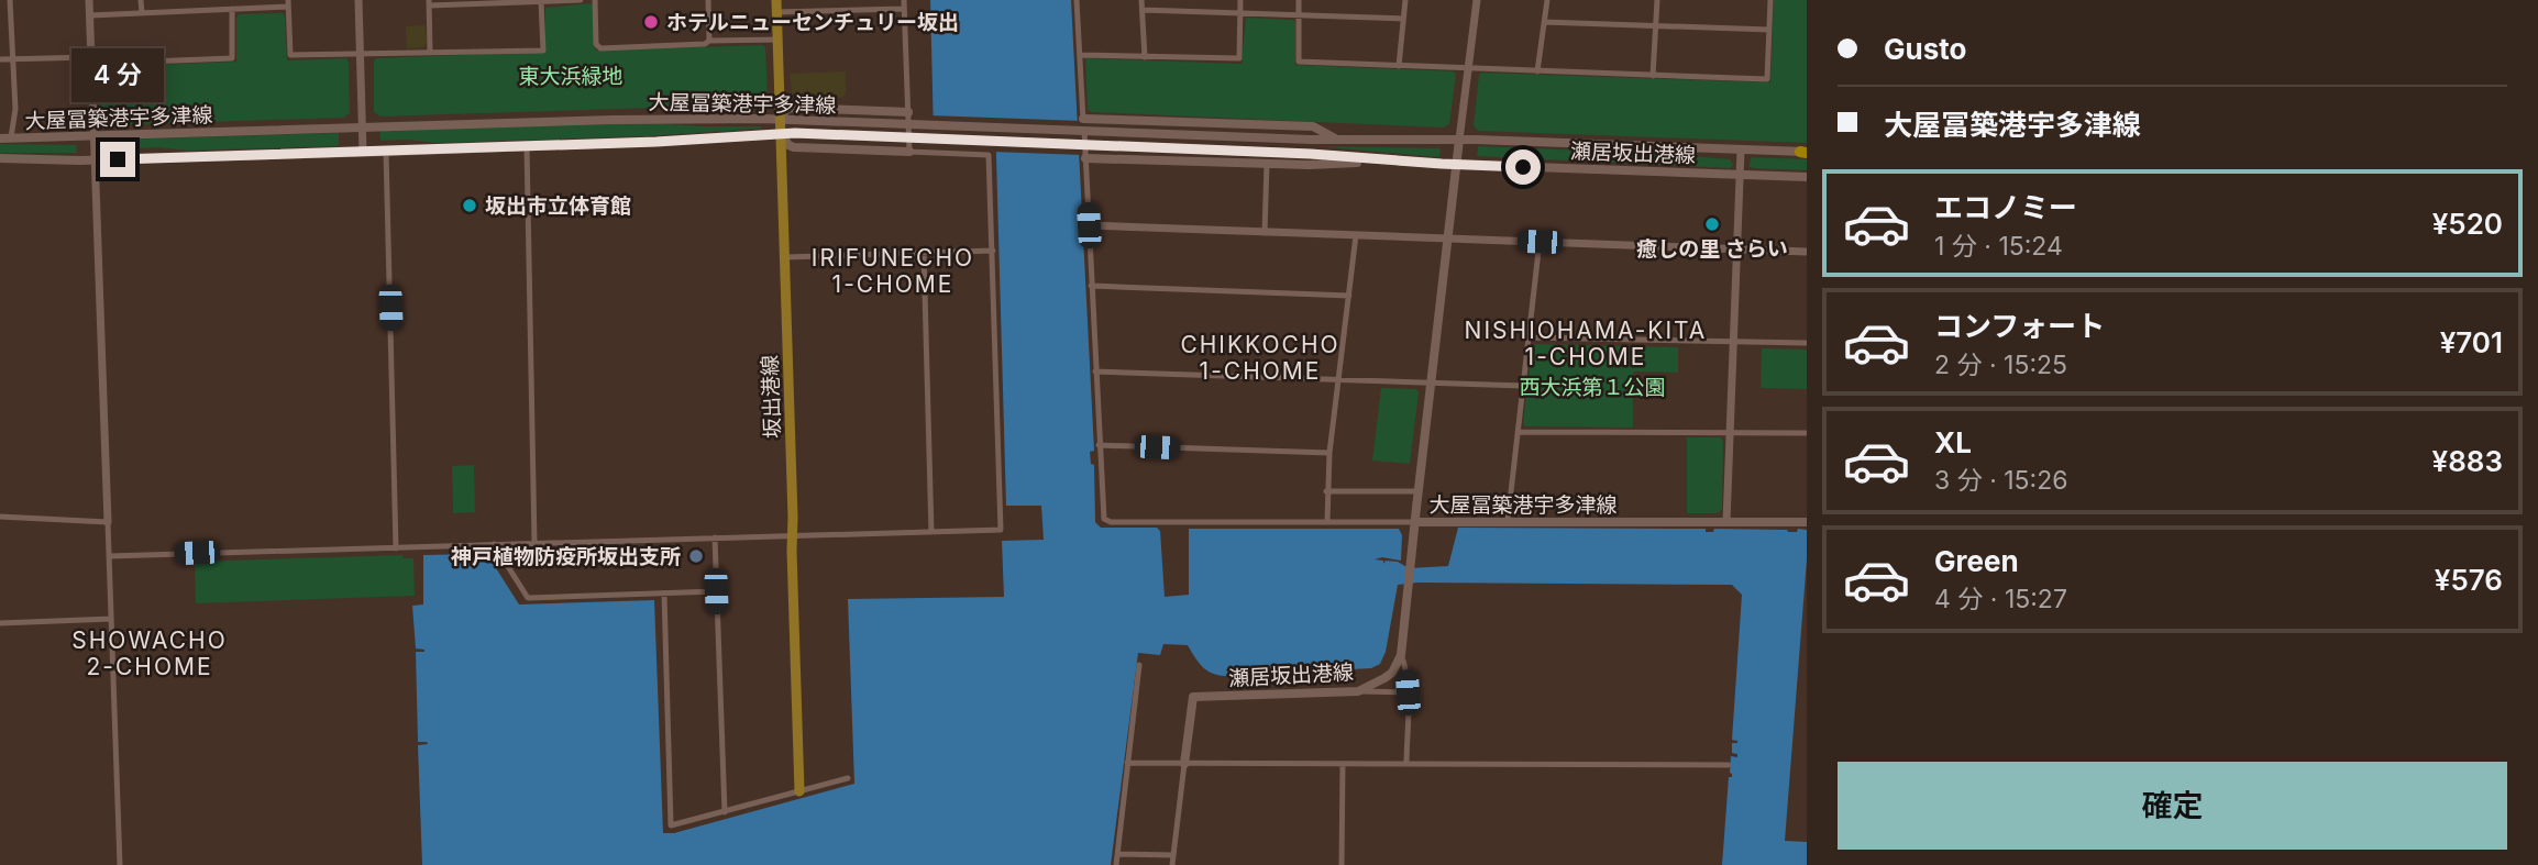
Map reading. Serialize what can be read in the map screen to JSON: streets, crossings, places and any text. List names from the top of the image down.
{
  "streets": {
    "main road": ["大屋冨築港宇多津線", "瀬居坂出港線", "坂出港線"]
  },
  "crossings": [
    ["大屋冨築港宇多津線", "瀬居坂出港線"],
    ["大屋冨築港宇多津線", "坂出港線"]
  ],
  "districts": [
    "IRIFUNECHO 1-CHOME",
    "NISHIOHAMA-KITA 1-CHOME",
    "CHIKKOCHO 1-CHOME",
    "SHOWACHO 2-CHOME"
  ],
  "parks": ["東大浜緑地", "西大浜第１公園"],
  "places": [
    "ホテルニューセンチュリー坂出",
    "坂出市立体育館",
    "癒しの里 さらい",
    "神戸植物防疫所坂出支所"
  ],
  "page": {
    "banner": ["Gusto", "大屋冨築港宇多津線"],
    "bubble": "4 分",
    "list": [
      {
        "name": "エコノミー",
        "note": "1 分 · 15:24",
        "value": "¥520"
      },
      {
        "name": "コンフォート",
        "note": "2 分 · 15:25",
        "value": "¥701"
      },
      {
        "name": "XL",
        "note": "3 分 · 15:26",
        "value": "¥883"
      },
      {
        "name": "Green",
        "note": "4 分 · 15:27",
        "value": "¥576"
      }
    ],
    "buttons": "確定"
  }
}
